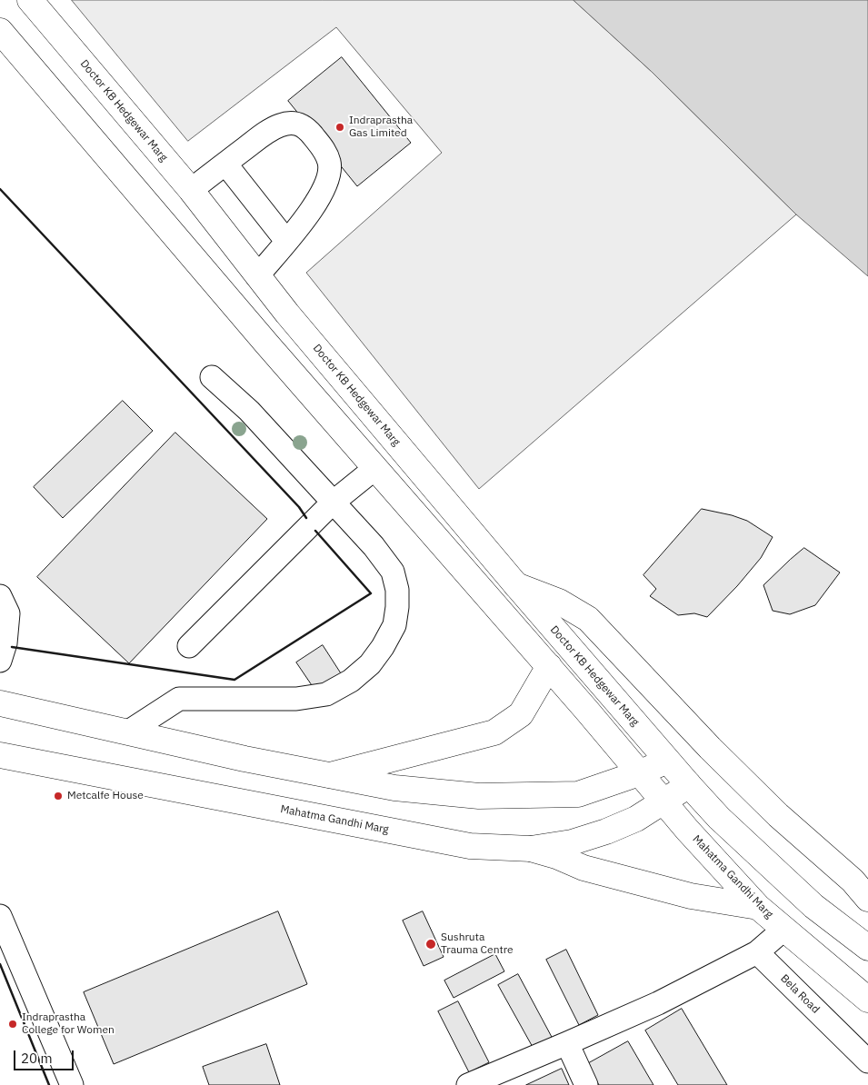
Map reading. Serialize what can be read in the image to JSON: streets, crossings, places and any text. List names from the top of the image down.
{
  "streets": {
    "main road": ["Doctor KB Hedgewar Marg", "Mahatma Gandhi Marg"],
    "street": ["Bela Road"]
  },
  "crossings": [
    ["Doctor KB Hedgewar Marg", "Mahatma Gandhi Marg"]
  ],
  "places": [
    "Indraprastha Gas Limited",
    "Metcalfe House",
    "Sushruta Trauma Centre",
    "Indraprastha College for Women"
  ],
  "scale_bar": "20 m"
}
